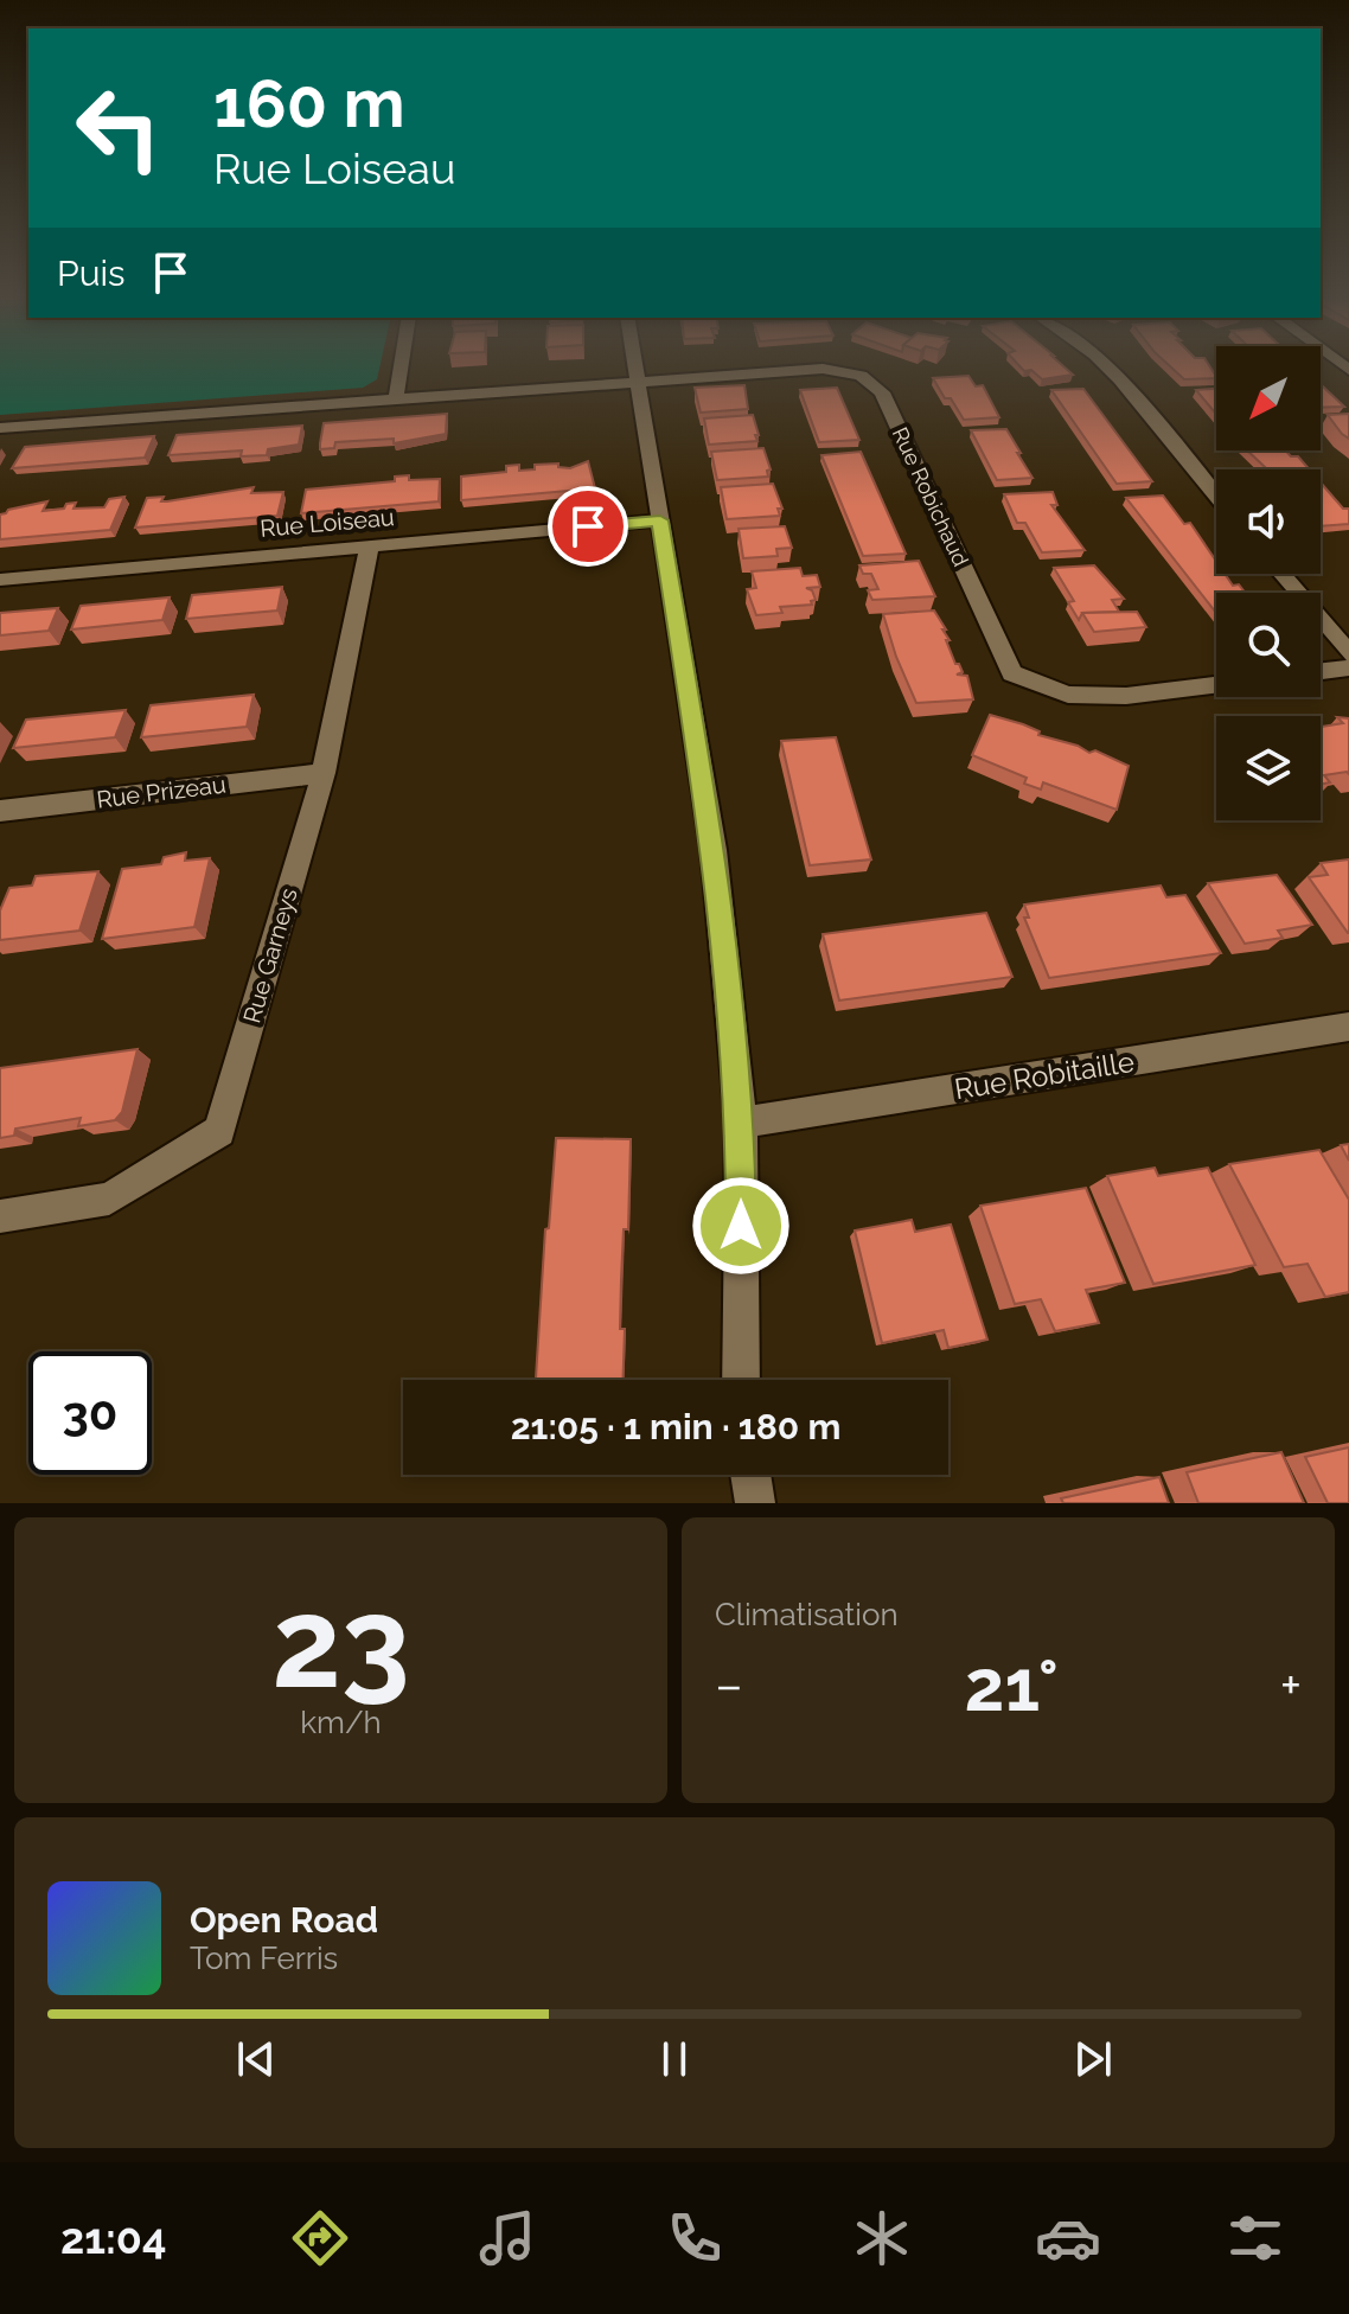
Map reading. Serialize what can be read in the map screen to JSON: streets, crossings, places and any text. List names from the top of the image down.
{
  "streets": {
    "street": [
      "Rue Robichaud",
      "Rue Loiseau",
      "Rue Prizeau",
      "Rue Garneys",
      "Rue Robitaille"
    ]
  },
  "crossings": [
    ["Rue Loiseau", "Rue Garneys"],
    ["Rue Prizeau", "Rue Garneys"]
  ],
  "north": "bottom left",
  "page": {
    "turn": ["160 m", "Rue Loiseau"],
    "then": "Puis",
    "limit": "30",
    "trip": "21:05 · 1 min · 180 m",
    "tile": [
      ["23", "km/h"],
      "Climatisation"
    ],
    "heat": ["−", "21°", "+"],
    "song": ["Open Road", "Tom Ferris"],
    "tabs": "21:04"
  }
}
